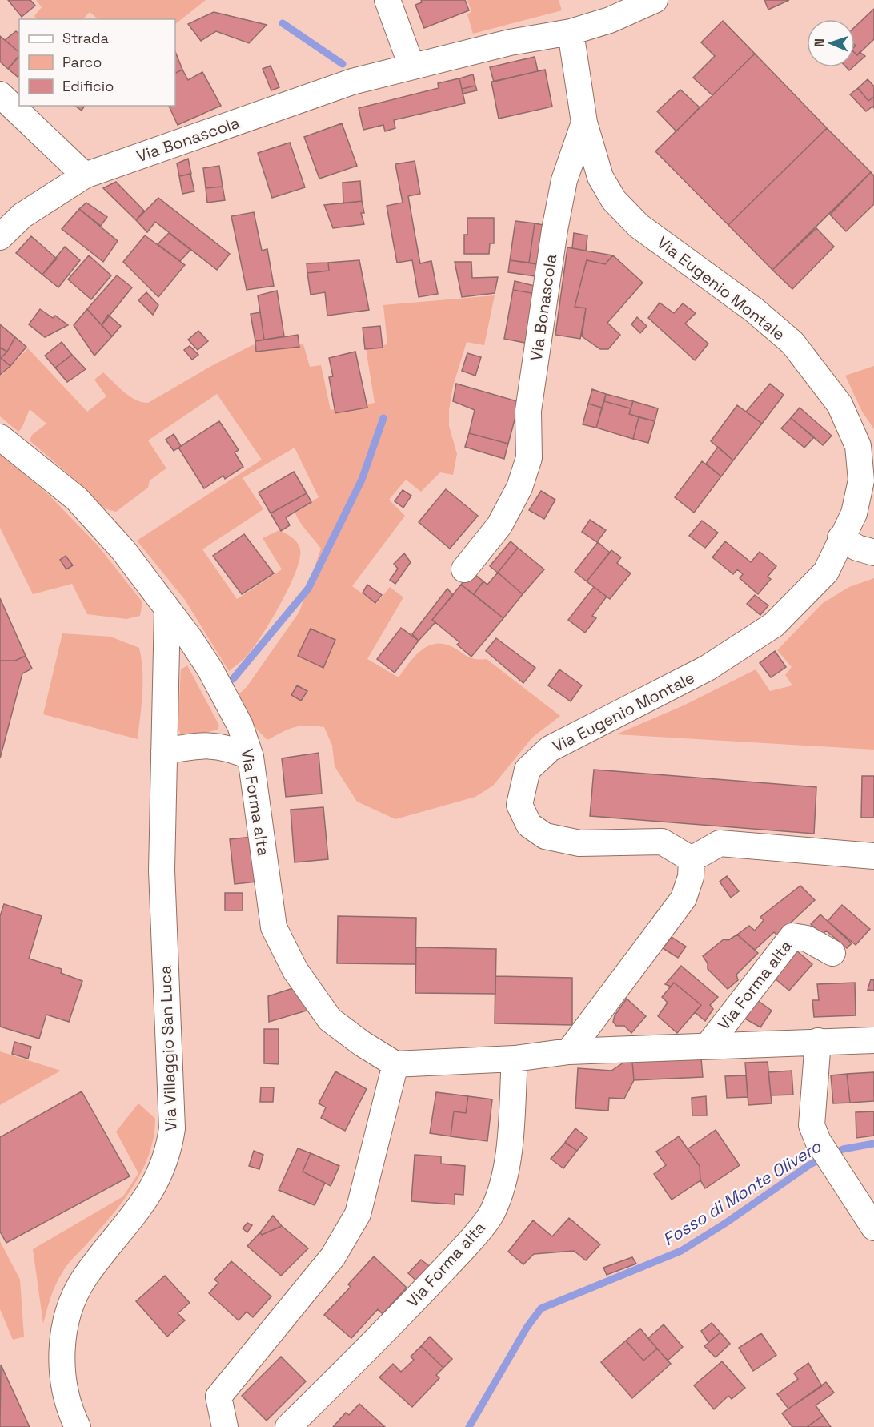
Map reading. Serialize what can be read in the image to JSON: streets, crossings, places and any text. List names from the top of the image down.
{
  "streets": {
    "street": [
      "Via Bonascola",
      "Via Eugenio Montale",
      "Via Forma alta",
      "Via Villaggio San Luca"
    ]
  },
  "crossings": [
    ["Via Bonascola", "Via Eugenio Montale"],
    ["Via Forma alta", "Via Villaggio San Luca"]
  ],
  "water": ["Fosso di Monte Olivero"],
  "legend": ["Strada", "Parco", "Edificio"],
  "north": "left"
}
